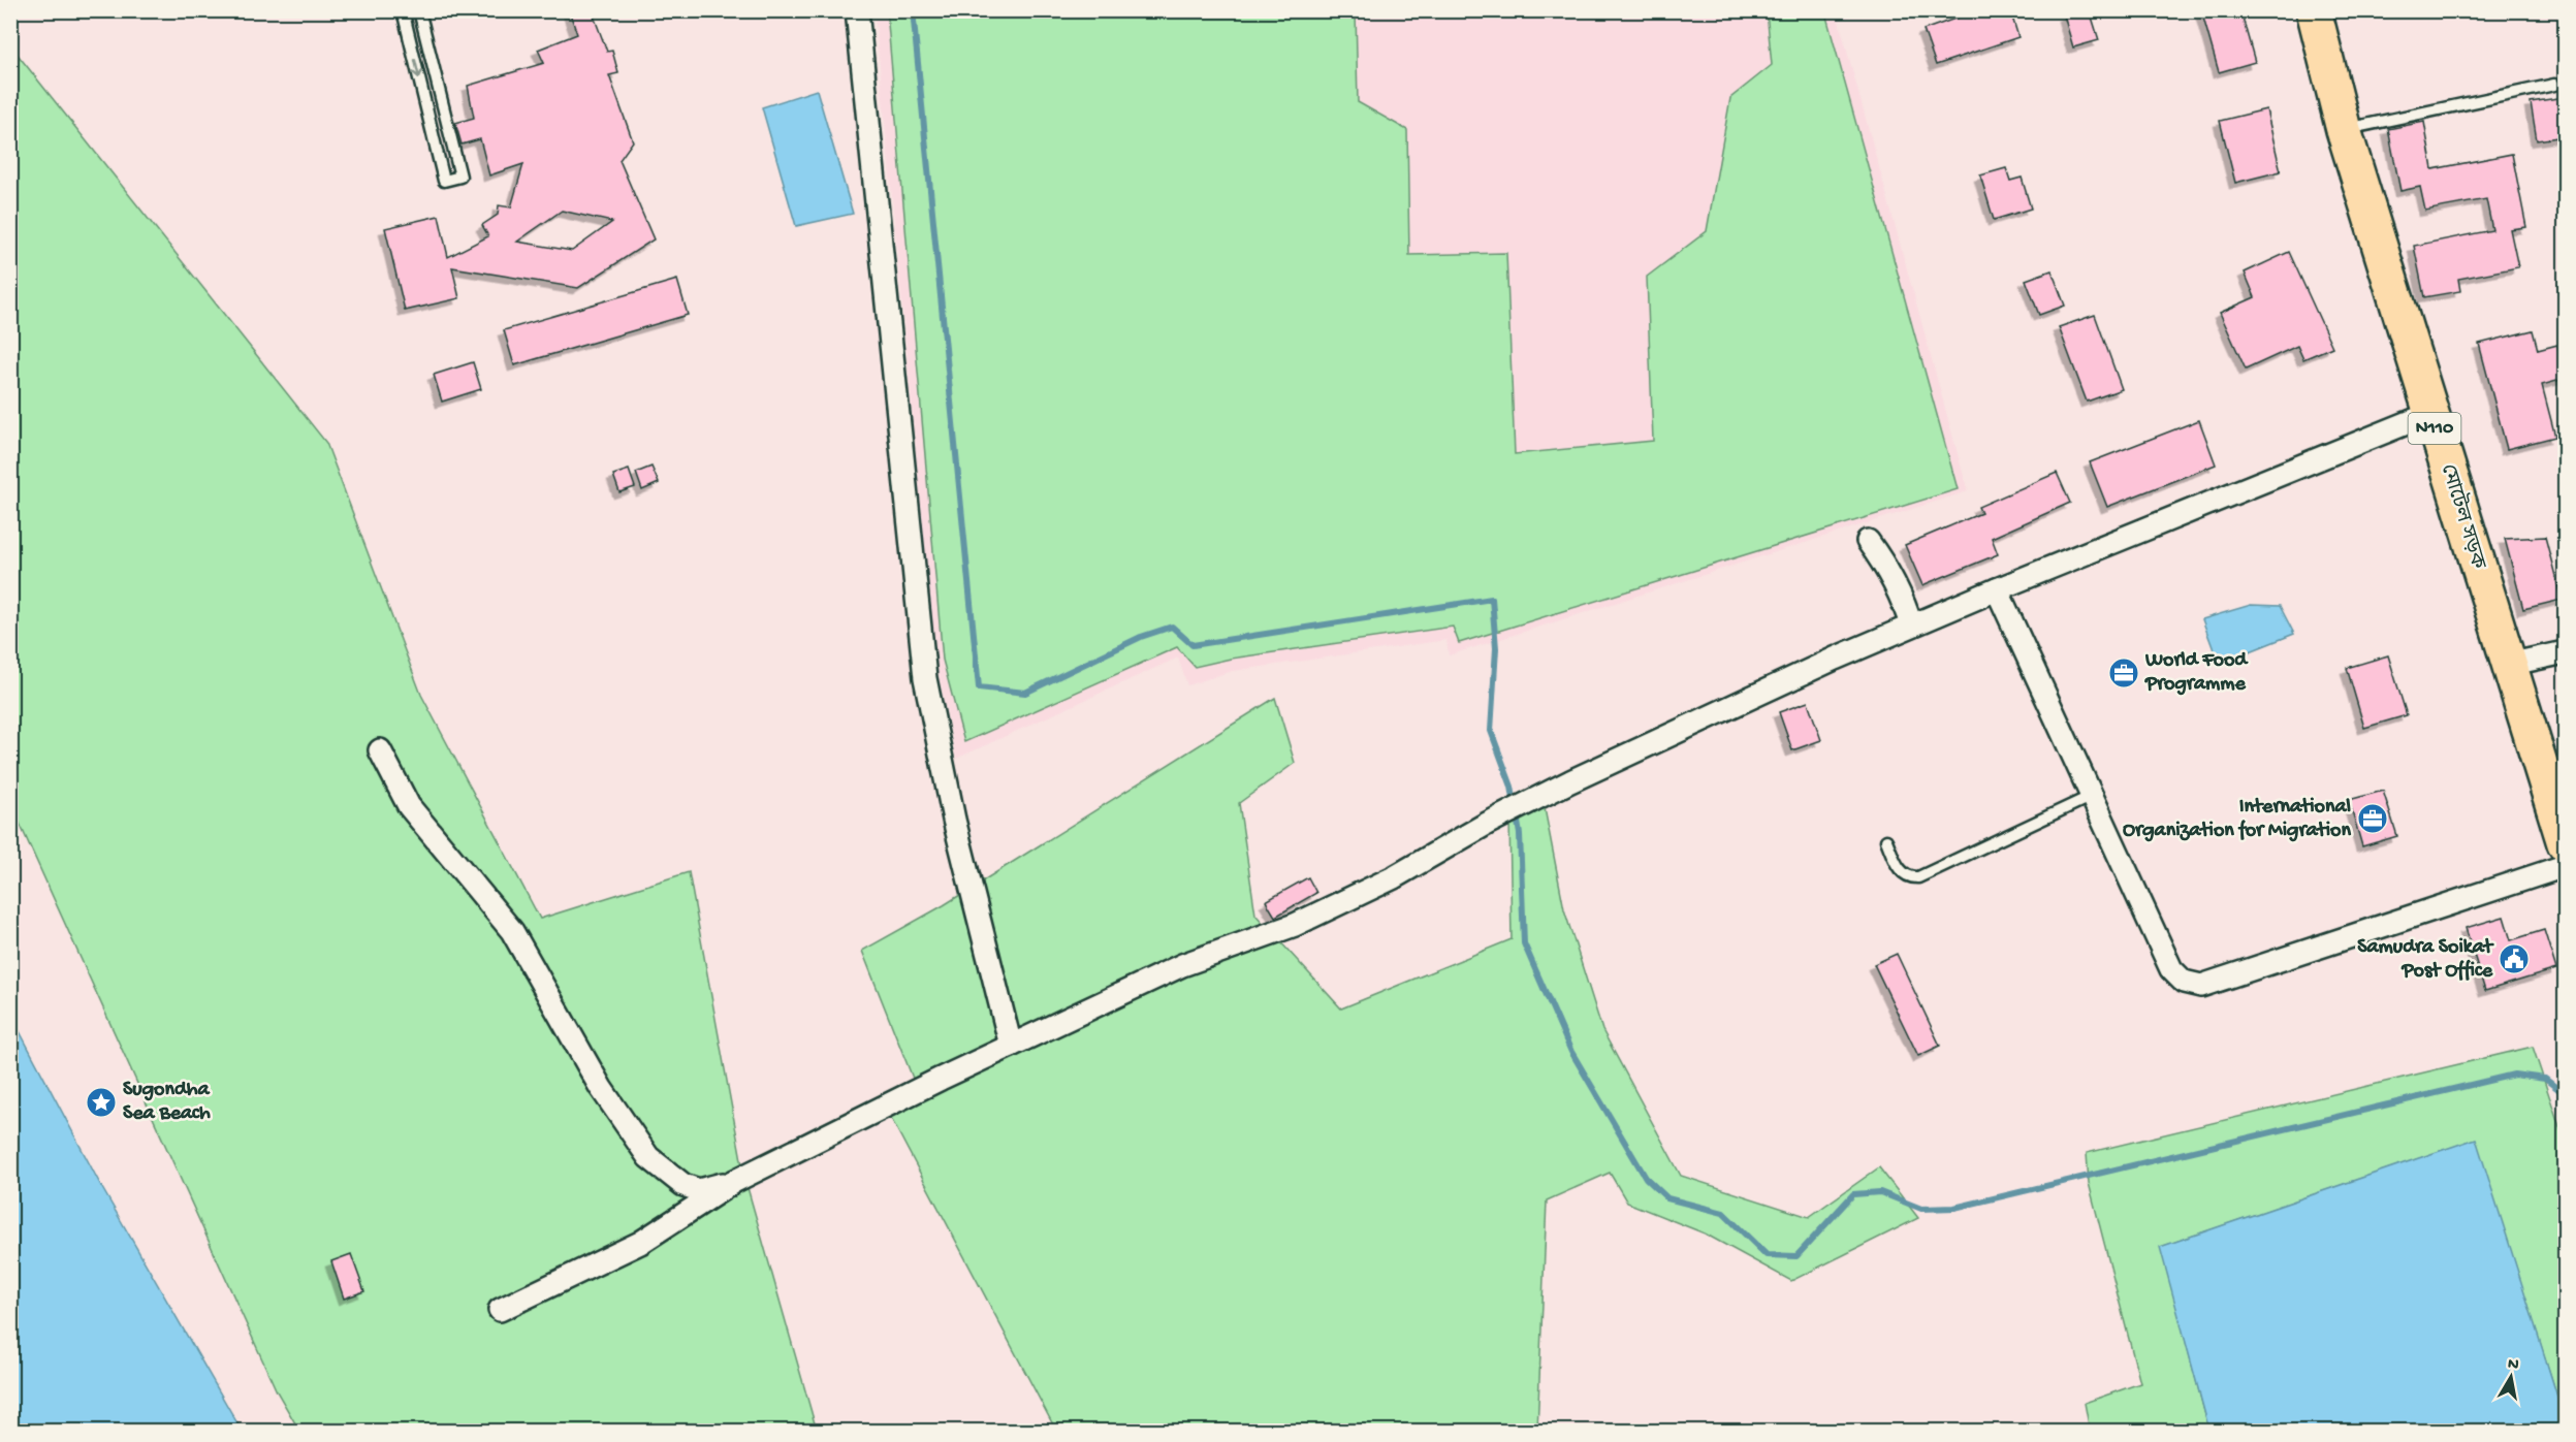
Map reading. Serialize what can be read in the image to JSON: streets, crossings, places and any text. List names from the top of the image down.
{
  "streets": {
    "highway": ["N110", "মোটেল সড়ক"]
  },
  "places": {
    "office": ["World Food Programme", "International Organization for Migration"],
    "public building": ["Samudra Soikat Post Office"],
    "place": ["Sugondha Sea Beach"]
  },
  "north": "top"
}
